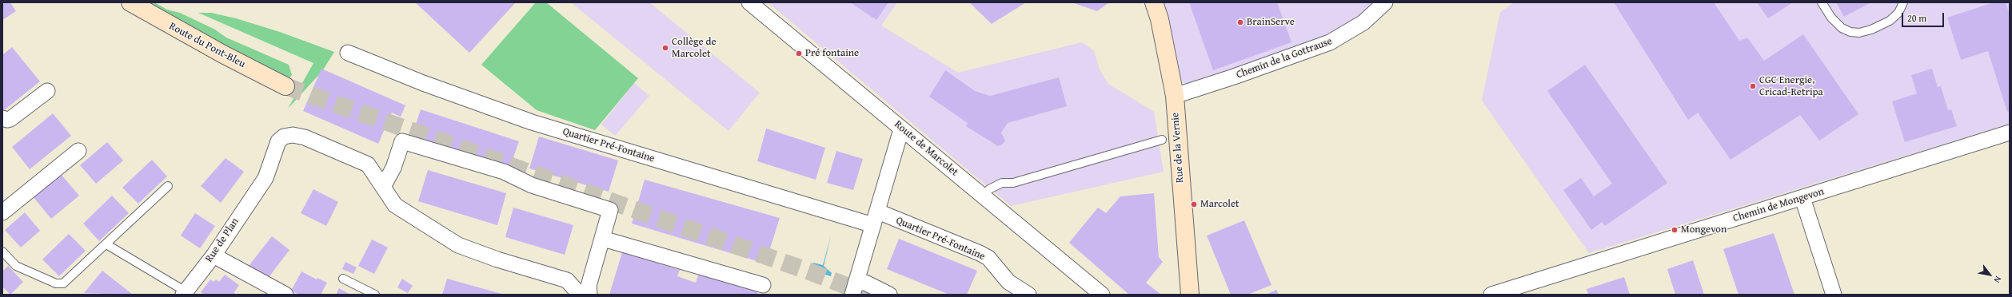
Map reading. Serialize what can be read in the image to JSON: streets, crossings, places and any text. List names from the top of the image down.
{
  "streets": {
    "street": [
      "Route du Pont-Bleu",
      "Chemin de la Gottrause",
      "Quartier Pré-Fontaine",
      "Rue de la Vernie",
      "Route de Marcolet",
      "Chemin de Mongevon",
      "Rue de Plan"
    ]
  },
  "crossings": [
    ["Chemin de la Gottrause", "Rue de la Vernie"]
  ],
  "places": [
    "BrainServe",
    "Collège de Marcolet",
    "Pré fontaine",
    "CGC Energie, Cricad-Retripa",
    "Marcolet",
    "Mongevon"
  ],
  "scale_bar": "20 m",
  "north": "bottom right"
}
